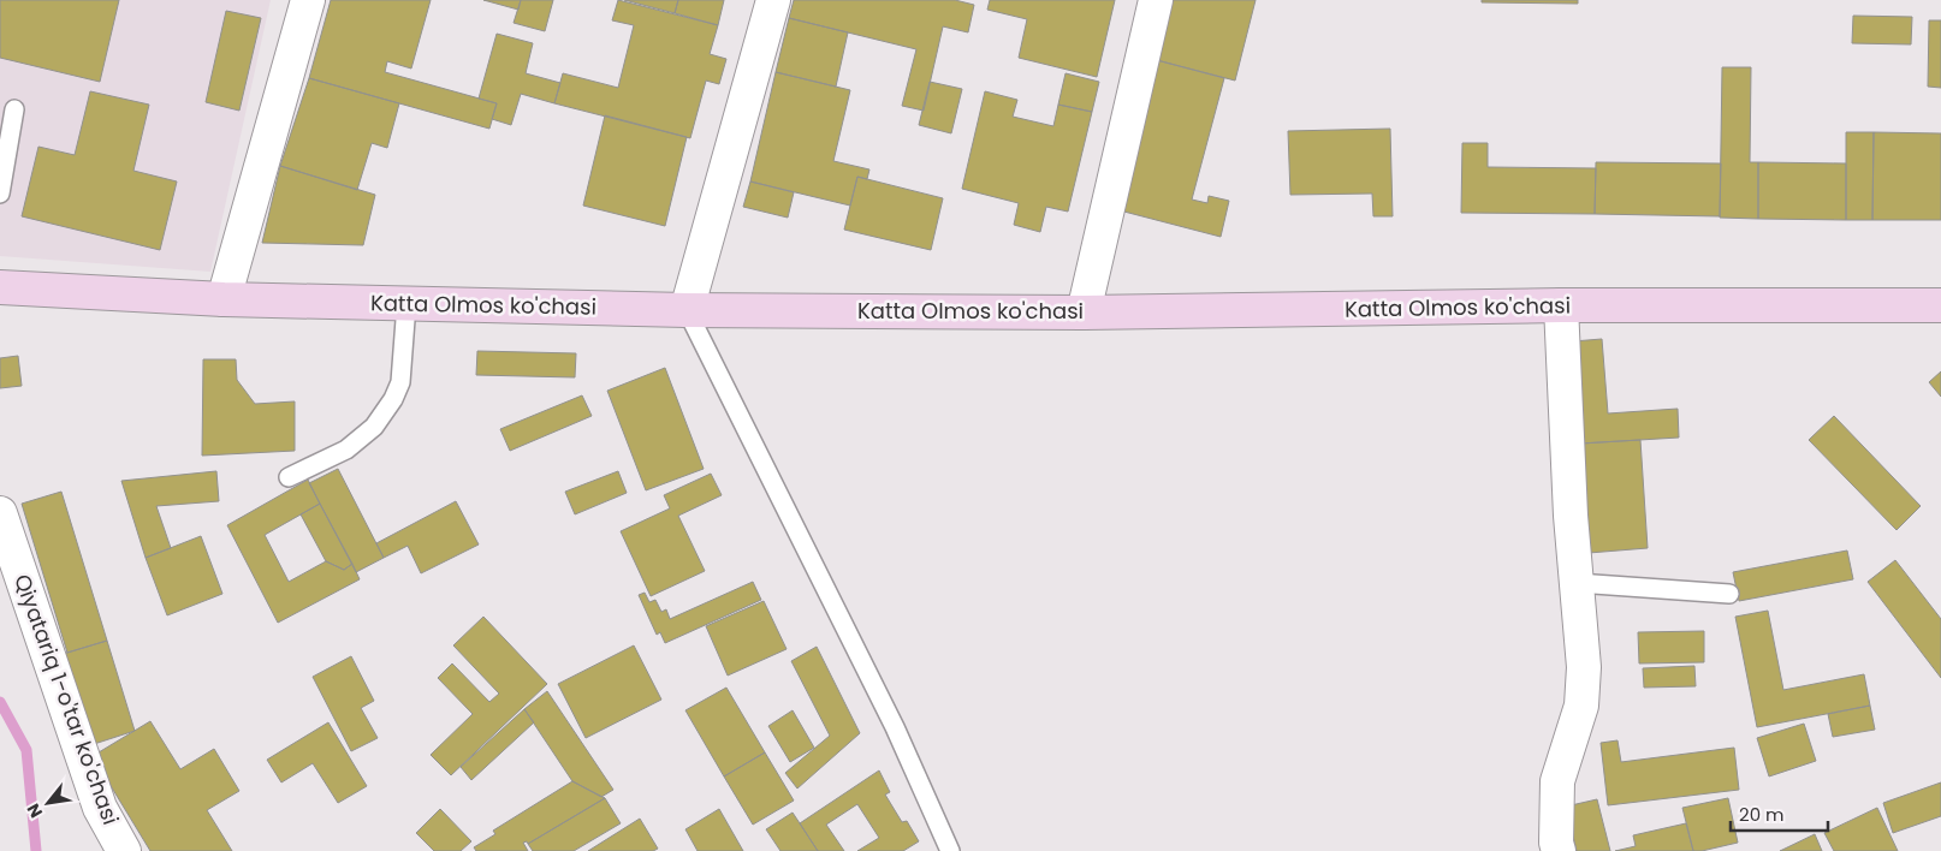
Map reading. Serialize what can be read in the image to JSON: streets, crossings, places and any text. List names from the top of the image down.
{
  "streets": {
    "street": ["Katta Olmos ko'chasi", "Qiyatariq 1-o'tar ko'chasi"]
  },
  "scale_bar": "20 m",
  "north": "bottom left"
}
